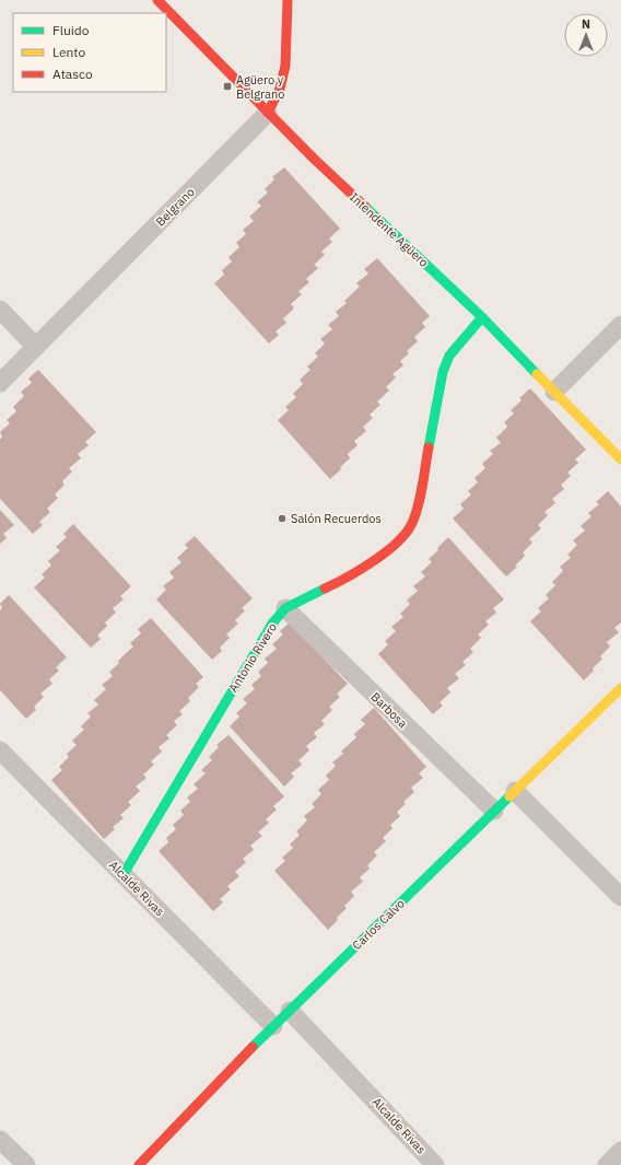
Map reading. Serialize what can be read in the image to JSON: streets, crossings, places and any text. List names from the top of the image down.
{
  "streets": {
    "street": [
      "Belgrano",
      "Intendente Agüero",
      "Antonio Rivero",
      "Barbosa",
      "Alcalde Rivas",
      "Carlos Calvo"
    ]
  },
  "crossings": [
    ["Belgrano", "Intendente Agüero"],
    ["Intendente Agüero", "Antonio Rivero"],
    ["Antonio Rivero", "Barbosa"],
    ["Antonio Rivero", "Alcalde Rivas"],
    ["Barbosa", "Carlos Calvo"],
    ["Alcalde Rivas", "Carlos Calvo"]
  ],
  "places": {
    "transit": ["Agüero y Belgrano"],
    "other": ["Salón Recuerdos"]
  },
  "legend": ["Fluido", "Lento", "Atasco"],
  "north": "top"
}
